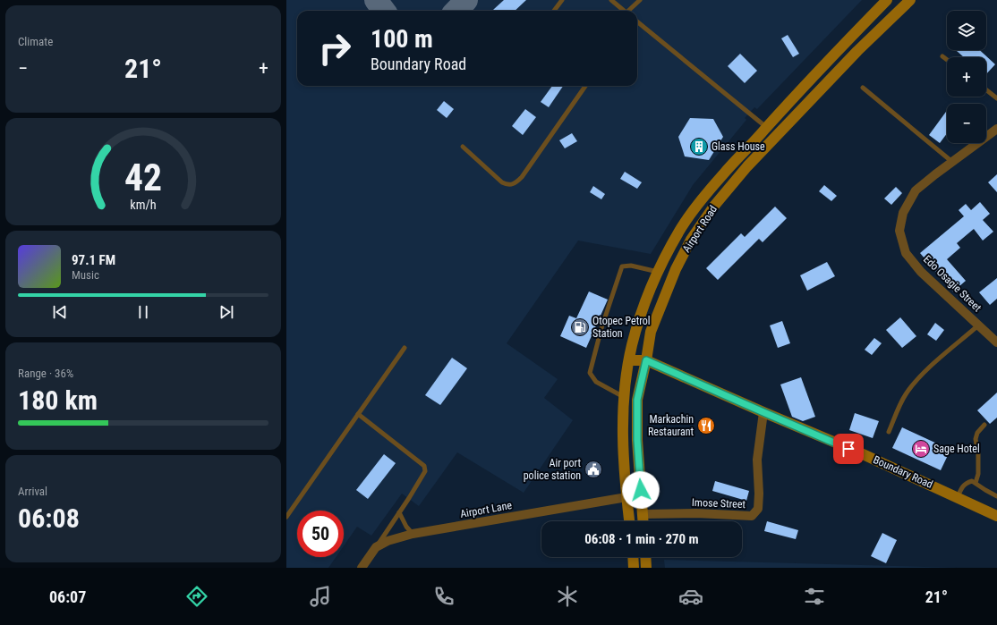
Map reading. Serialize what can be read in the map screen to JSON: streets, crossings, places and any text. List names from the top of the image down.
{
  "streets": {
    "main road": ["Airport Road", "Boundary Road"],
    "street": ["Edo Osagie Street", "Imose Street", "Airport Lane"]
  },
  "crossings": [
    ["Airport Road", "Boundary Road"],
    ["Airport Road", "Imose Street"],
    ["Airport Road", "Airport Lane"],
    ["Boundary Road", "Imose Street"]
  ],
  "places": {
    "building": ["Glass House"],
    "fuel station": ["Otopec Petrol Station"],
    "restaurant": ["Markachin Restaurant"],
    "hotel": ["Sage Hotel"],
    "public building": ["Air port police station"]
  },
  "page": {
    "tile": [
      "Climate",
      ["Range · 36%", "180 km"],
      ["Arrival", "06:08"]
    ],
    "map_buttons": ["+", "−"],
    "turn": ["100 m", "Boundary Road"],
    "heat": ["−", "21°", "+"],
    "song": ["97.1 FM", "Music"],
    "limit": "50",
    "trip": "06:08 · 1 min · 270 m",
    "tabs": ["06:07", "21°"],
    "gauge": ["42", "km/h"]
  }
}
